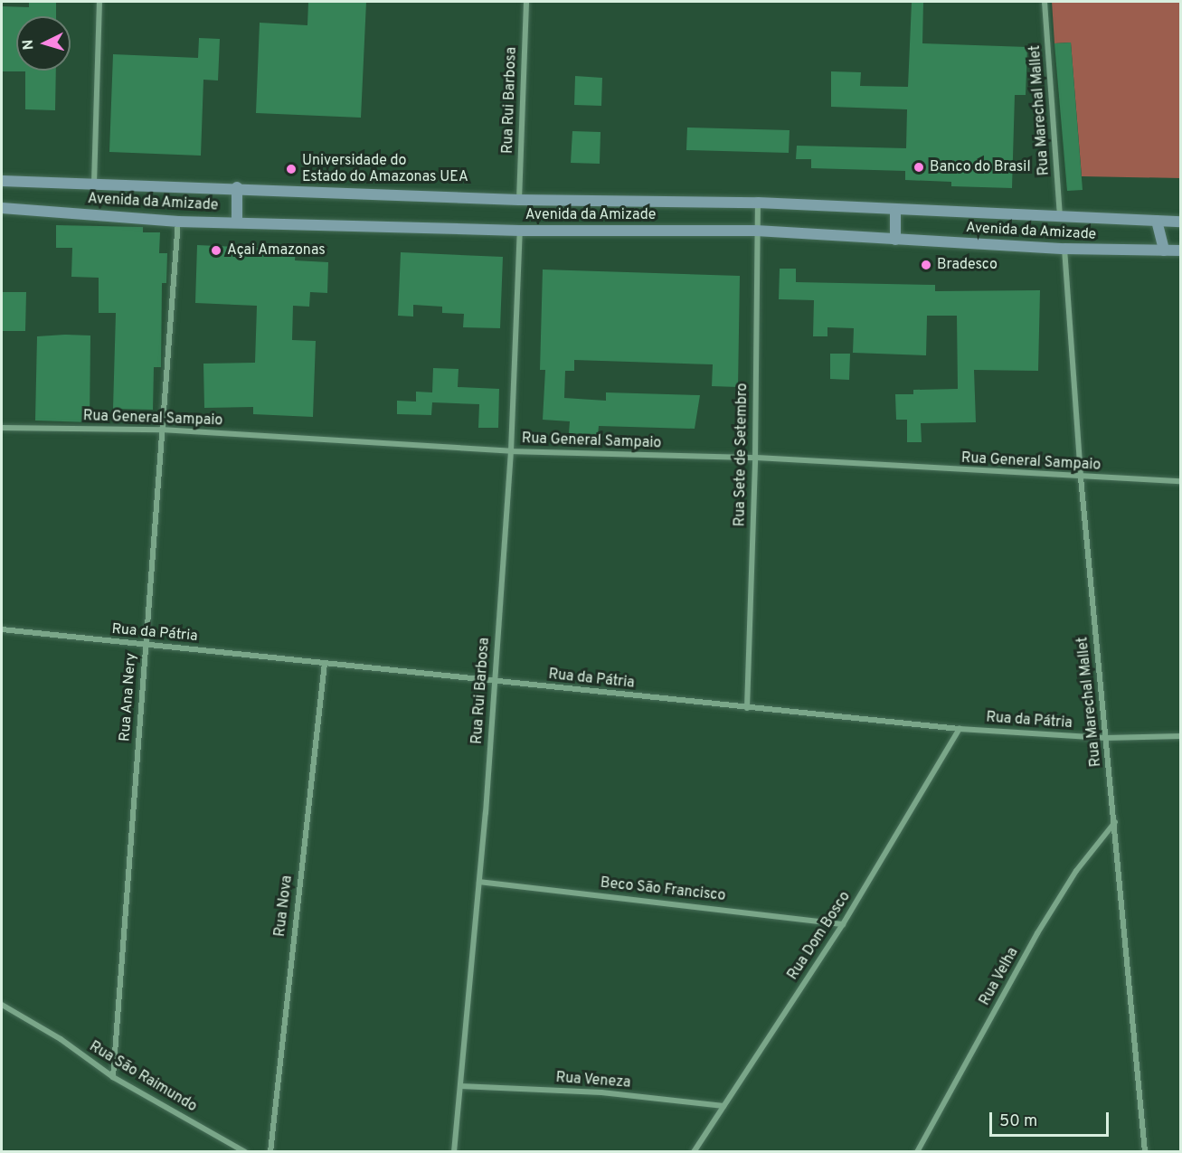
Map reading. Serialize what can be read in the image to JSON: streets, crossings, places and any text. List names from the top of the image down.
{
  "streets": {
    "main road": ["Avenida da Amizade"],
    "street": [
      "Rua Rui Barbosa",
      "Rua Marechal Mallet",
      "Rua General Sampaio",
      "Rua Sete de Setembro",
      "Rua da Pátria",
      "Rua Ana Nery",
      "Beco São Francisco",
      "Rua Nova",
      "Rua Dom Bosco",
      "Rua Velha",
      "Rua São Raimundo",
      "Rua Veneza"
    ]
  },
  "crossings": [
    ["Rua Rui Barbosa", "Avenida da Amizade"],
    ["Rua Rui Barbosa", "Rua General Sampaio"],
    ["Rua Rui Barbosa", "Rua da Pátria"],
    ["Rua Rui Barbosa", "Beco São Francisco"],
    ["Rua Rui Barbosa", "Rua Veneza"],
    ["Rua Marechal Mallet", "Avenida da Amizade"],
    ["Rua Marechal Mallet", "Rua General Sampaio"],
    ["Rua Marechal Mallet", "Rua da Pátria"],
    ["Rua Marechal Mallet", "Rua Velha"],
    ["Avenida da Amizade", "Rua Sete de Setembro"],
    ["Avenida da Amizade", "Rua Ana Nery"],
    ["Rua General Sampaio", "Rua Sete de Setembro"],
    ["Rua General Sampaio", "Rua Ana Nery"],
    ["Rua Sete de Setembro", "Rua da Pátria"],
    ["Rua da Pátria", "Rua Ana Nery"],
    ["Rua da Pátria", "Rua Nova"],
    ["Rua da Pátria", "Rua Dom Bosco"],
    ["Rua Ana Nery", "Rua São Raimundo"],
    ["Beco São Francisco", "Rua Dom Bosco"],
    ["Rua Dom Bosco", "Rua Veneza"]
  ],
  "places": [
    "Banco do Brasil",
    "Universidade do Estado do Amazonas UEA",
    "Açai Amazonas",
    "Bradesco"
  ],
  "scale_bar": "50 m",
  "north": "left"
}
